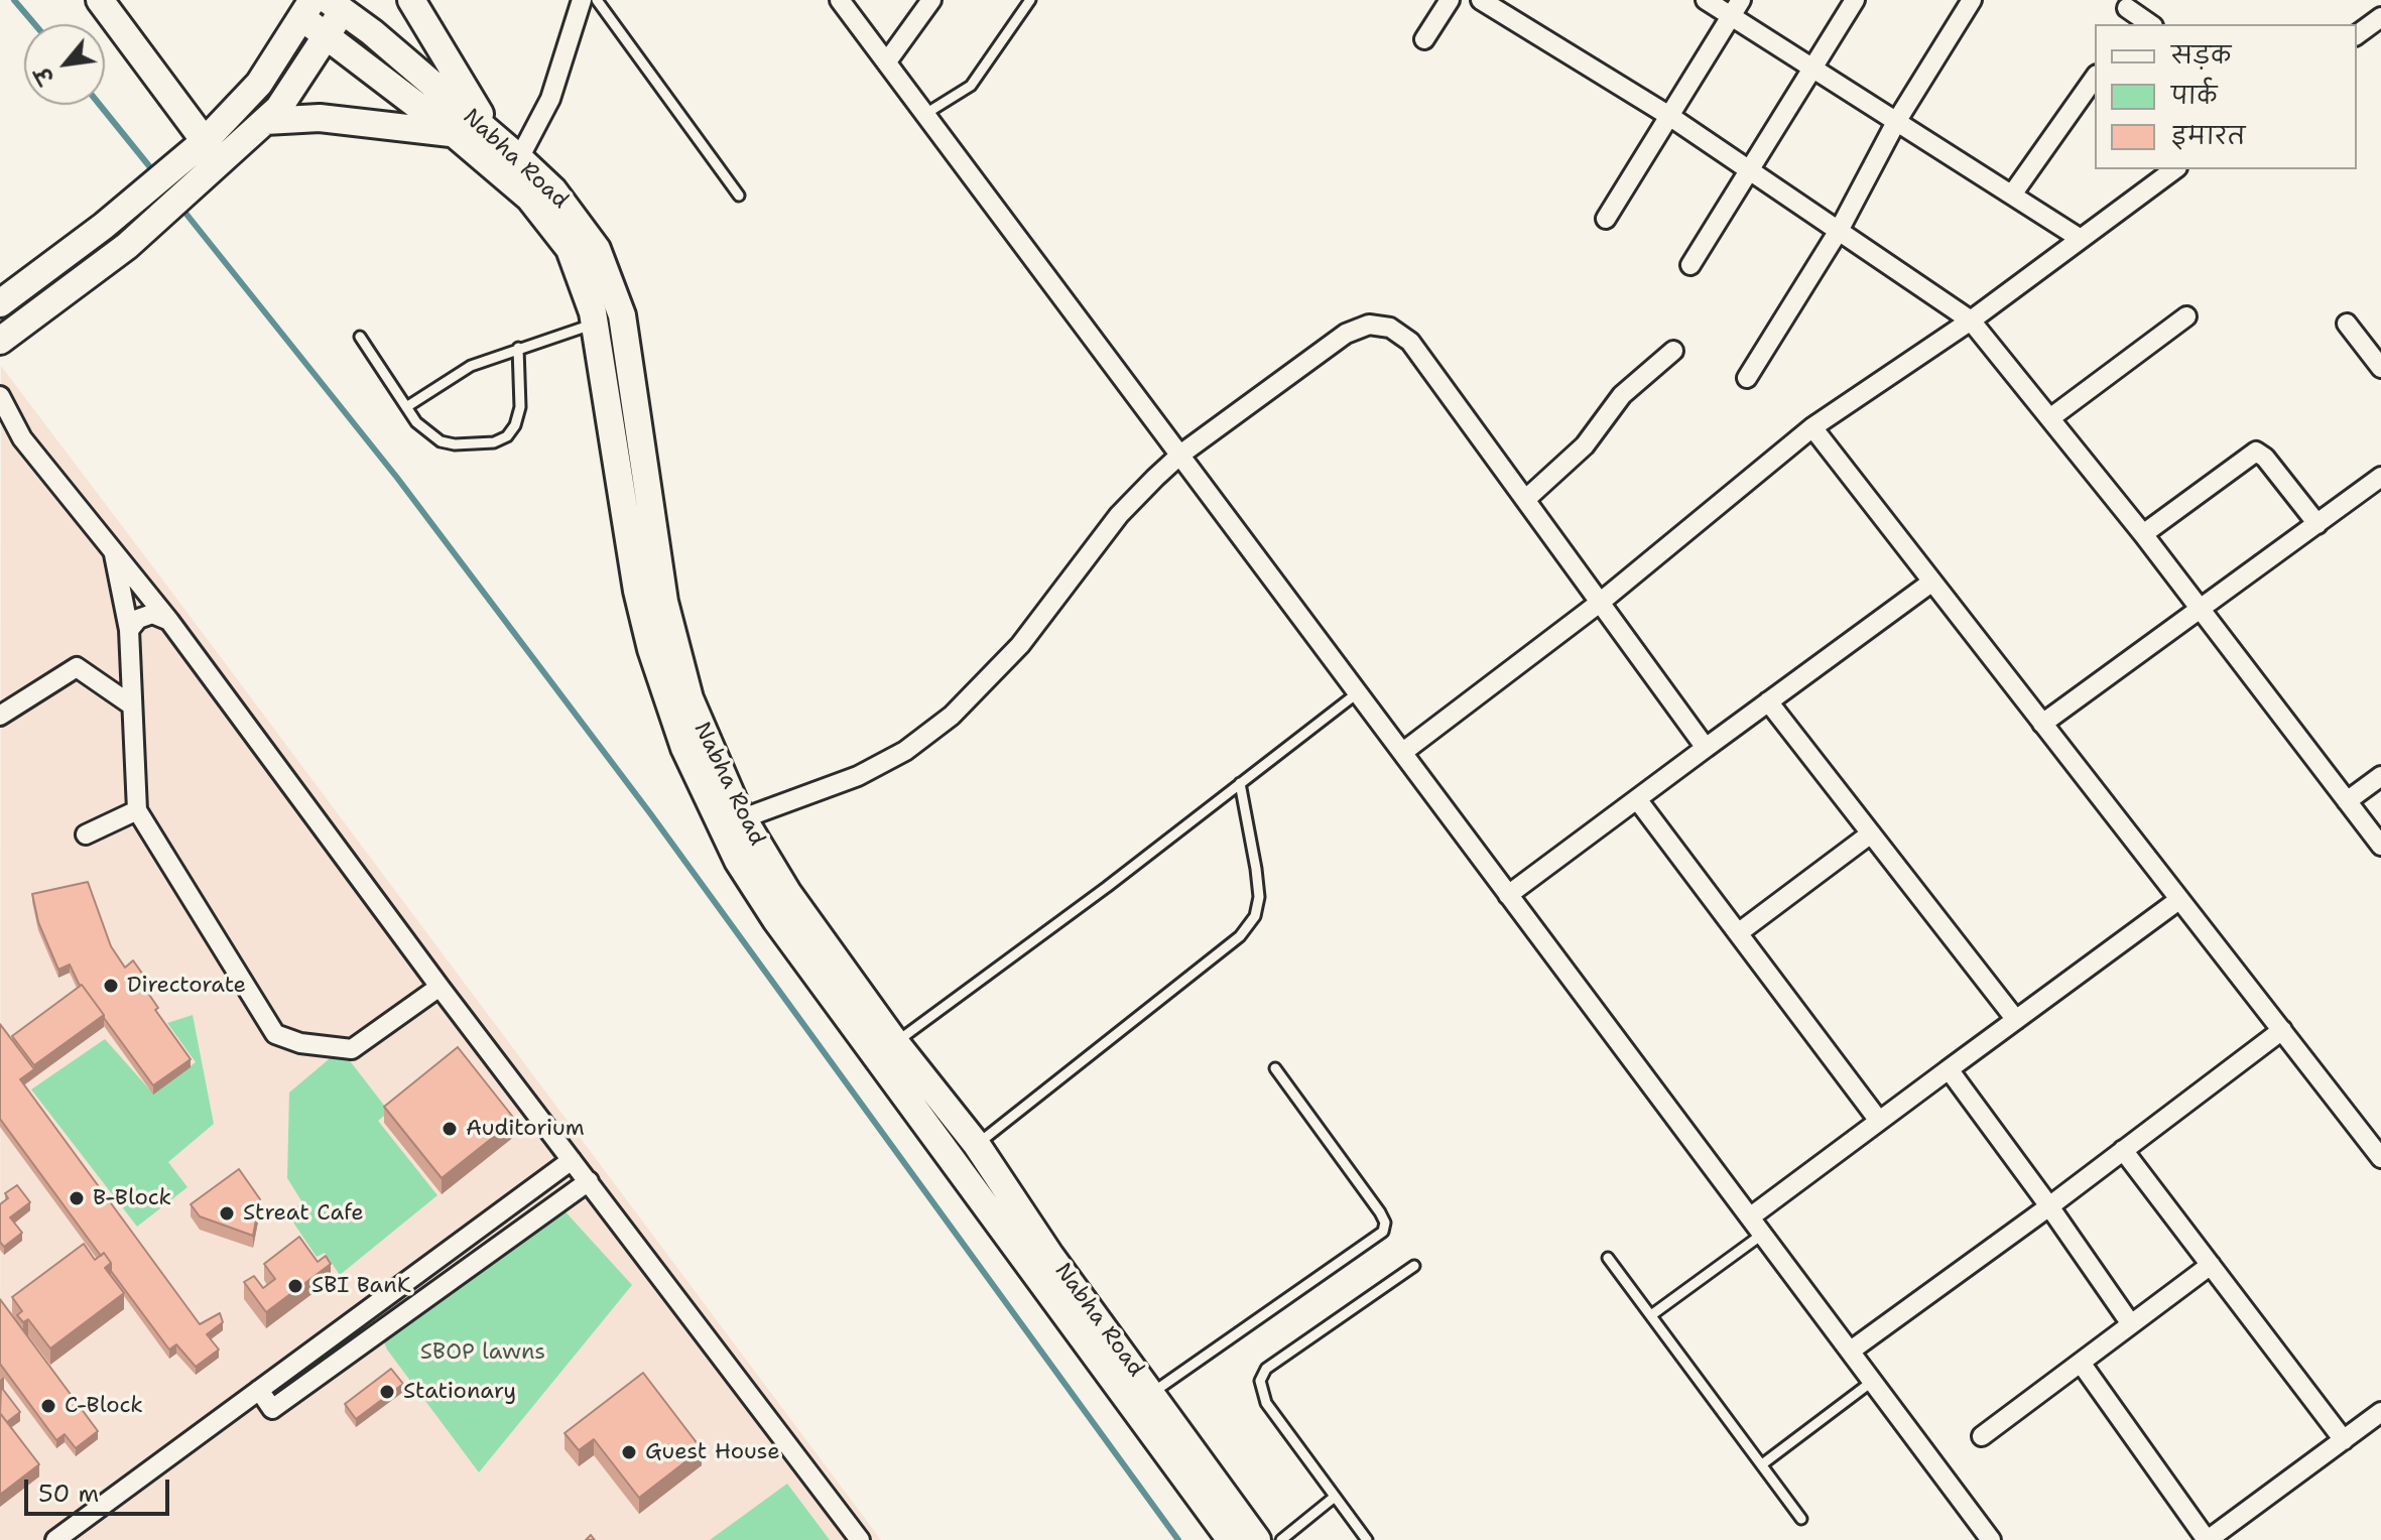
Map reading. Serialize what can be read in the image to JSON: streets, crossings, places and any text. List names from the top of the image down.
{
  "streets": {
    "main road": ["Nabha Road"]
  },
  "parks": ["SBOP lawns"],
  "places": [
    "Directorate",
    "Auditorium",
    "B-Block",
    "Streat Cafe",
    "SBI BanK",
    "Stationary",
    "C-Block",
    "Guest House"
  ],
  "legend": ["सड़क", "पार्क", "इमारत"],
  "scale_bar": "50 m",
  "north": "bottom left"
}
